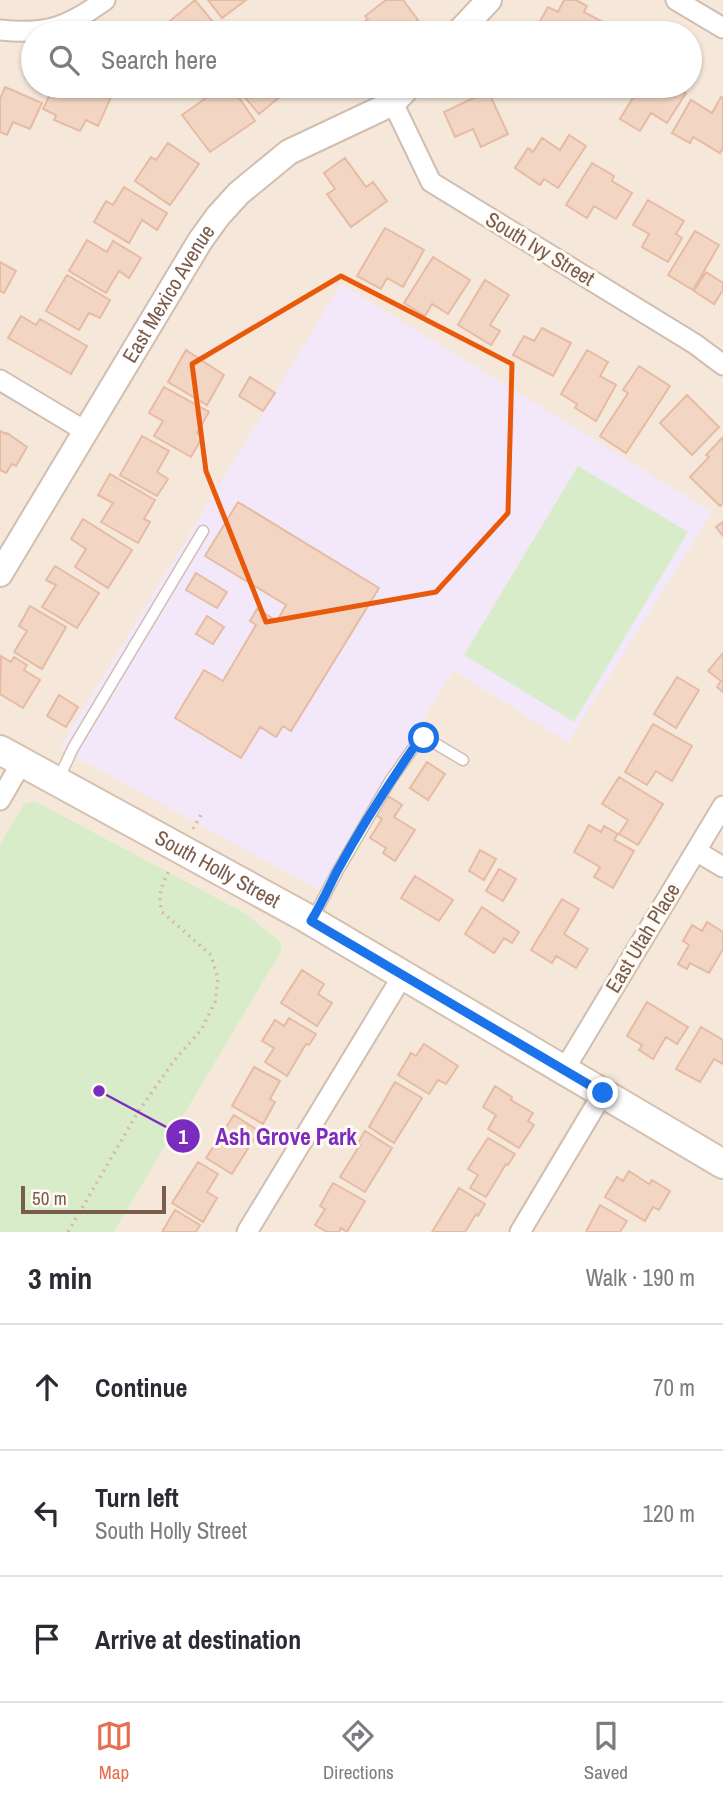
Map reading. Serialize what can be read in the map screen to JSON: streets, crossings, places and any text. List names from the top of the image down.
{
  "streets": {
    "main road": ["South Holly Street"],
    "street": ["South Ivy Street", "East Mexico Avenue", "East Utah Place"]
  },
  "crossings": [
    ["South Holly Street", "East Utah Place"]
  ],
  "places": ["Ash Grove Park"],
  "scale_bar": "50 m",
  "page": {
    "search": "Search here",
    "scale": "50 m",
    "heading": ["3 min", "Walk · 190 m"],
    "list": [
      ["Continue", "70 m"],
      ["Turn left", "South Holly Street", "120 m"],
      "Arrive at destination"
    ],
    "nav": ["Map", "Directions", "Saved"]
  }
}
